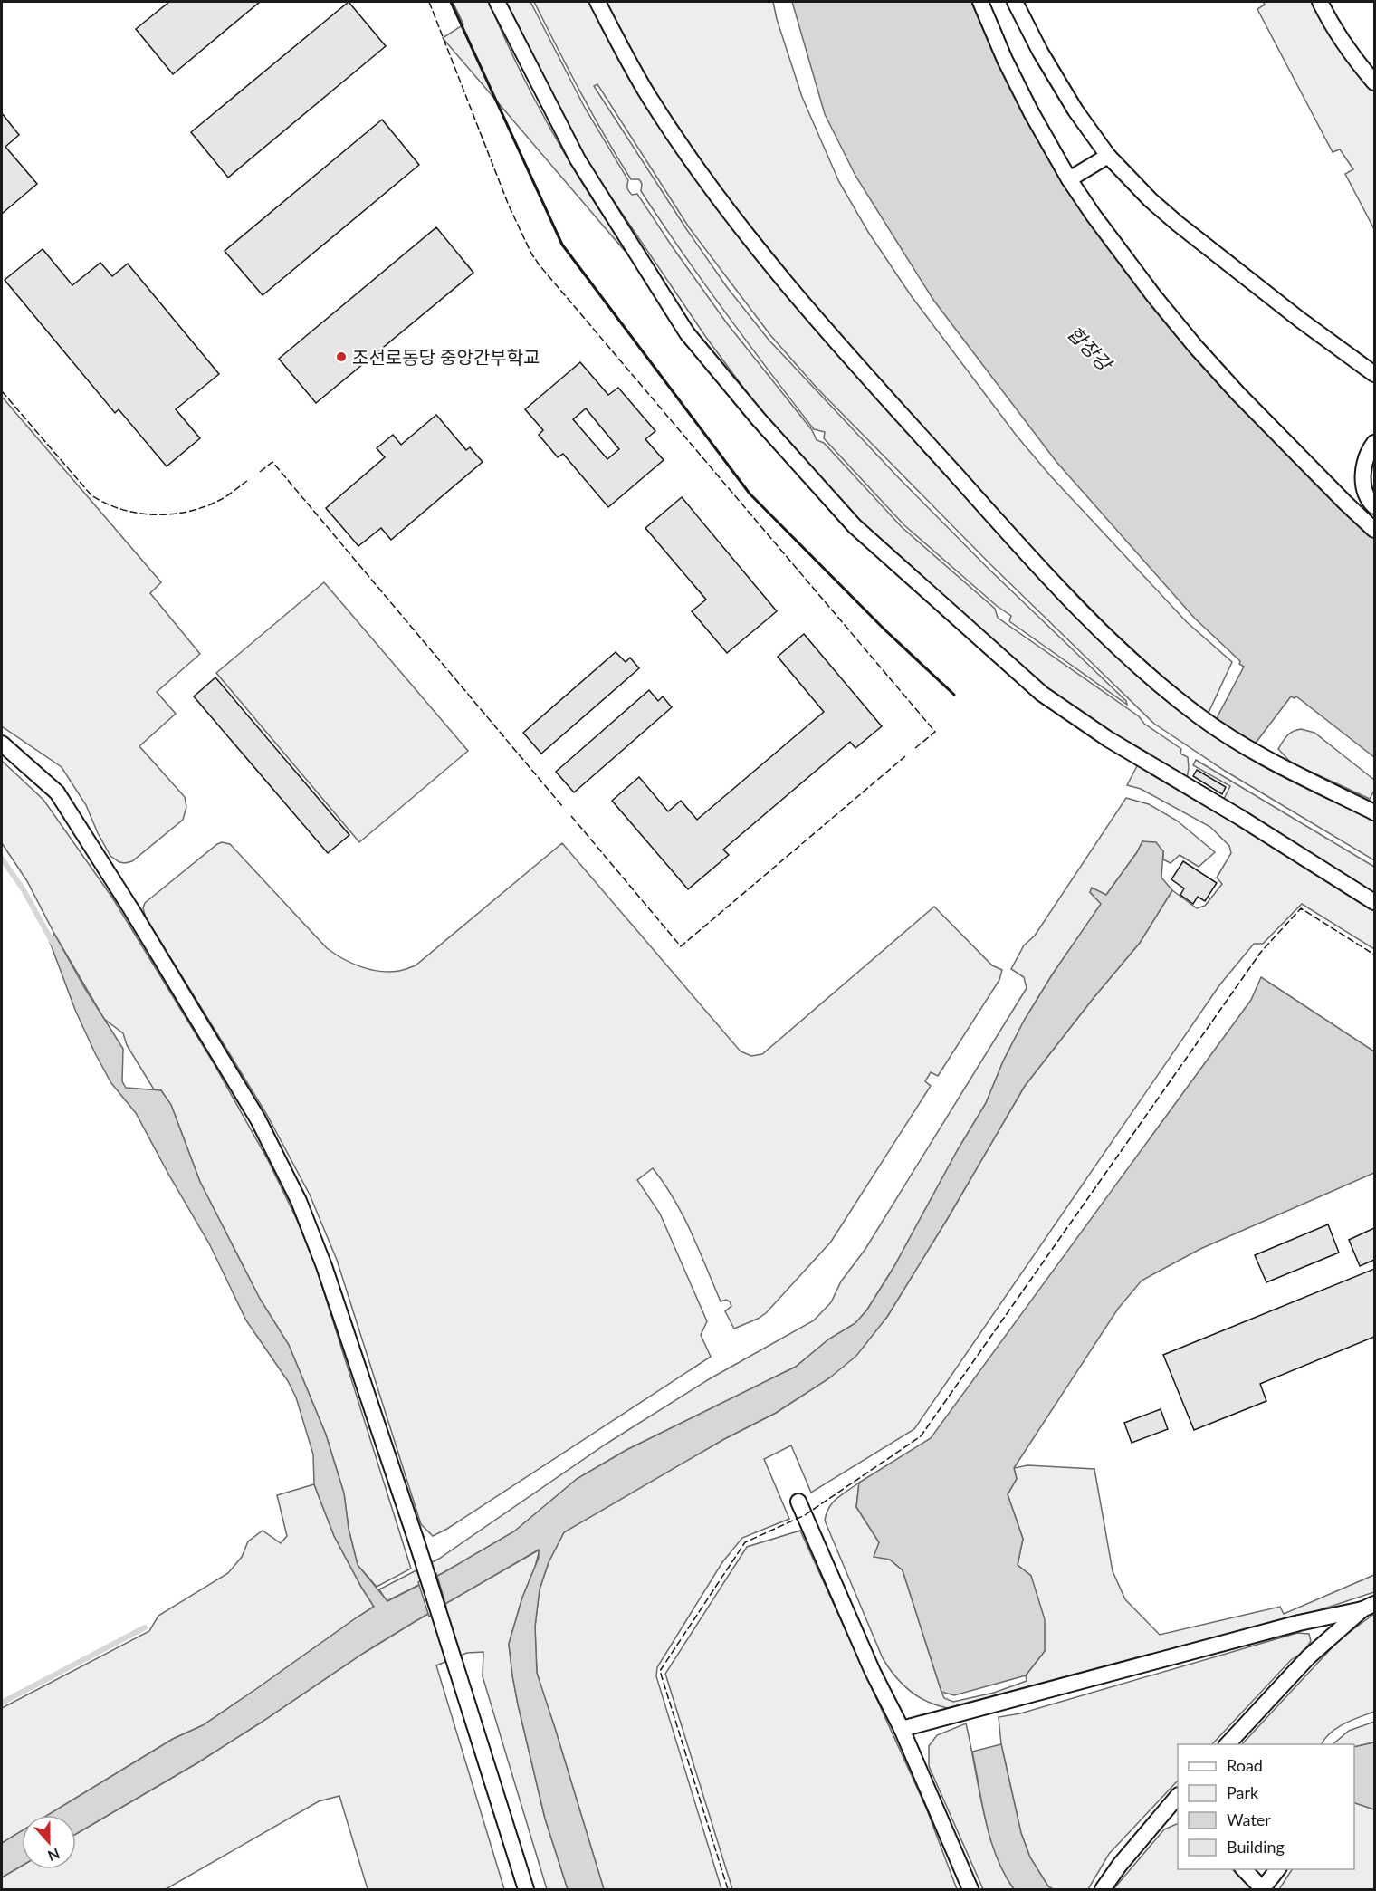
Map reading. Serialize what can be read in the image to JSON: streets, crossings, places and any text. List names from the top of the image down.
{
  "water": ["합장강"],
  "places": ["조선로동당 중앙간부학교"],
  "legend": [
    "Road",
    "Park",
    "Water",
    "Building"
  ],
  "north": "bottom"
}
